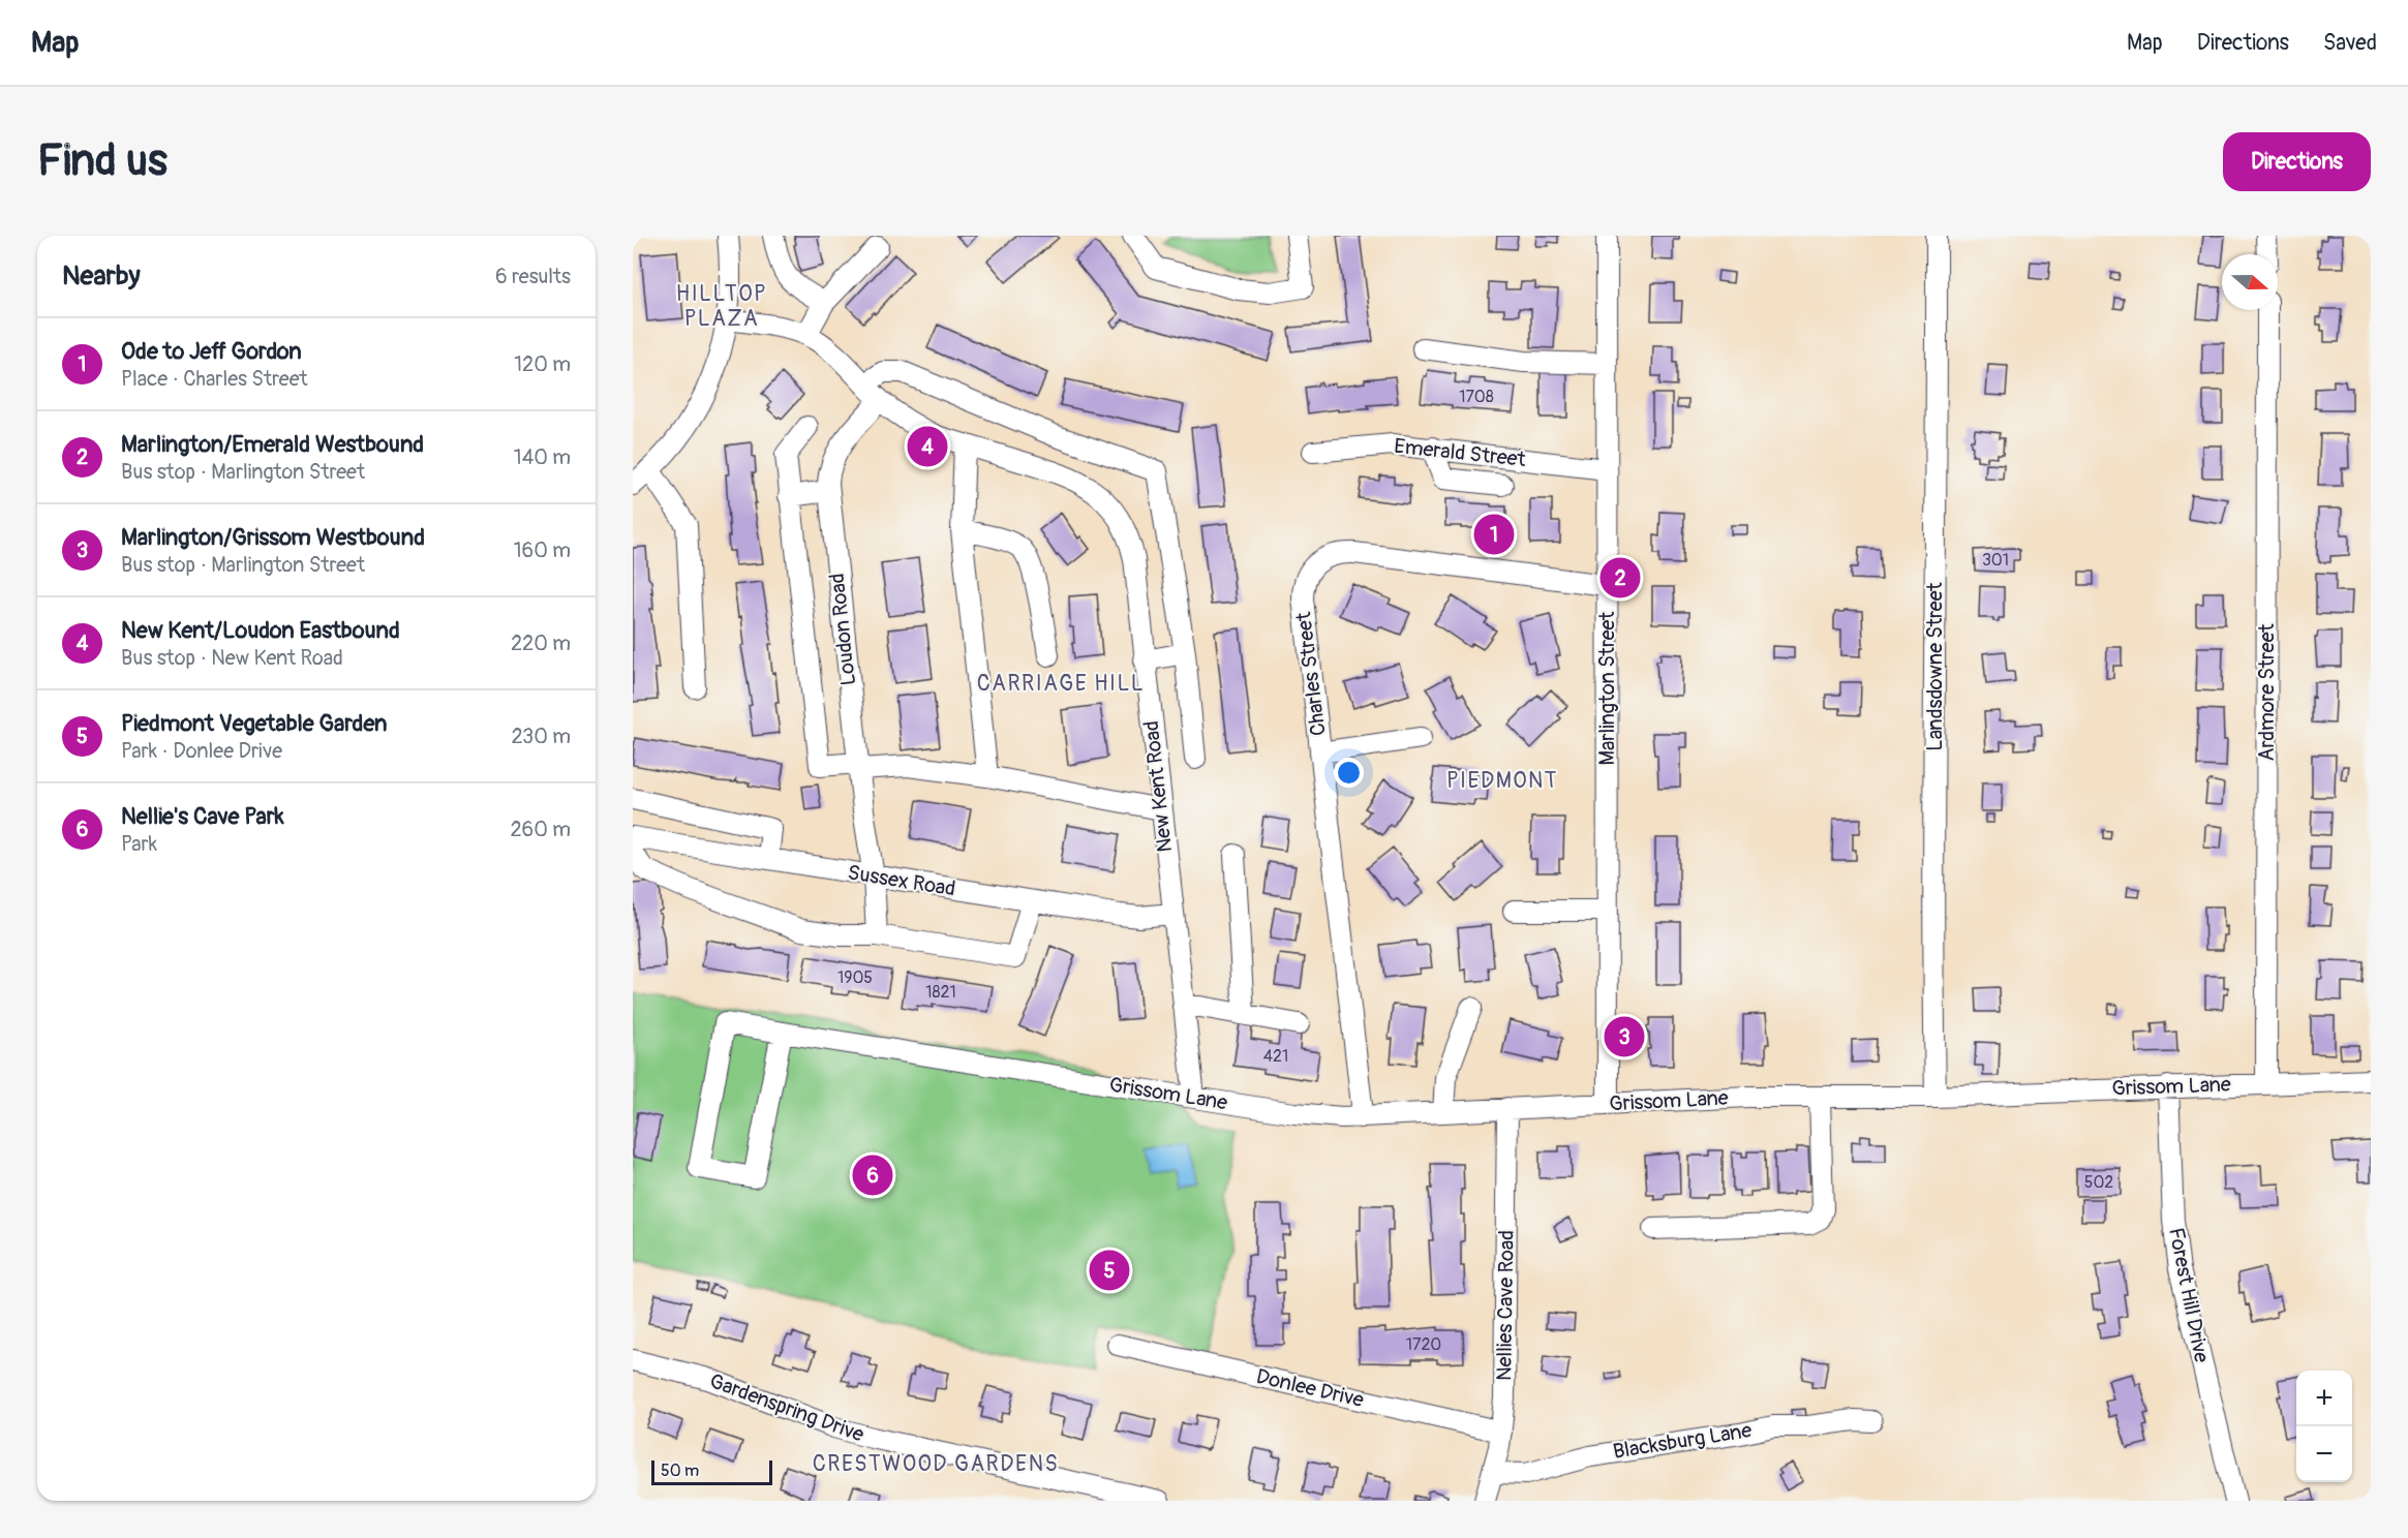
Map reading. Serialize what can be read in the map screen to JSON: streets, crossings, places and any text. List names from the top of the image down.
{
  "streets": {
    "street": [
      "Emerald Street",
      "Loudon Road",
      "Landsdowne Street",
      "Charles Street",
      "Marlington Street",
      "Ardmore Street",
      "New Kent Road",
      "Sussex Road",
      "Grissom Lane",
      "Forest Hill Drive",
      "Nellies Cave Road",
      "Donlee Drive",
      "Gardenspring Drive",
      "Blacksburg Lane"
    ]
  },
  "crossings": [
    ["Emerald Street", "Marlington Street"],
    ["Loudon Road", "New Kent Road"],
    ["Loudon Road", "Sussex Road"],
    ["Landsdowne Street", "Grissom Lane"],
    ["Charles Street", "Marlington Street"],
    ["Charles Street", "Grissom Lane"],
    ["Marlington Street", "Grissom Lane"],
    ["Ardmore Street", "Grissom Lane"],
    ["New Kent Road", "Sussex Road"],
    ["New Kent Road", "Grissom Lane"],
    ["Grissom Lane", "Forest Hill Drive"],
    ["Grissom Lane", "Nellies Cave Road"],
    ["Nellies Cave Road", "Donlee Drive"],
    ["Nellies Cave Road", "Blacksburg Lane"]
  ],
  "districts": [
    "HILLTOP PLAZA",
    "CARRIAGE HILL",
    "PIEDMONT",
    "CRESTWOOD GARDENS"
  ],
  "house_numbers": [
    "1708",
    "301",
    "1905",
    "1821",
    "421",
    "502",
    "1720"
  ],
  "scale_bar": "50 m",
  "north": "right",
  "page": {
    "header": "Map",
    "nav": ["Map", "Directions", "Saved"],
    "buttons": "Directions",
    "title": "Find us",
    "heading": ["Nearby", "6 results"],
    "list": [
      {
        "mark": "1",
        "name": "Ode to Jeff Gordon",
        "note": "Place · Charles Street",
        "value": "120 m"
      },
      {
        "mark": "2",
        "name": "Marlington/Emerald Westbound",
        "note": "Bus stop · Marlington Street",
        "value": "140 m"
      },
      {
        "mark": "3",
        "name": "Marlington/Grissom Westbound",
        "note": "Bus stop · Marlington Street",
        "value": "160 m"
      },
      {
        "mark": "4",
        "name": "New Kent/Loudon Eastbound",
        "note": "Bus stop · New Kent Road",
        "value": "220 m"
      },
      {
        "mark": "5",
        "name": "Piedmont Vegetable Garden",
        "note": "Park · Donlee Drive",
        "value": "230 m"
      },
      {
        "mark": "6",
        "name": "Nellie's Cave Park",
        "note": "Park",
        "value": "260 m"
      }
    ],
    "pins": [
      "4",
      "1",
      "2",
      "3",
      "6",
      "5"
    ],
    "map_buttons": ["+", "−"],
    "scale": "50 m"
  }
}
